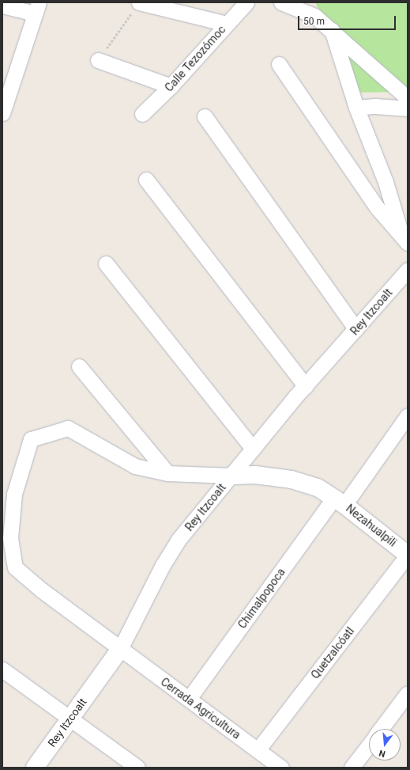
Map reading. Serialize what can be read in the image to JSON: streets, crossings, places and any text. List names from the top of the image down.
{
  "streets": {
    "street": [
      "Calle Tezozómoc",
      "Rey Itzcoalt",
      "Nezahualpili",
      "Chimalpopoca",
      "Quetzalcóatl",
      "Cerrada Agricultura"
    ]
  },
  "crossings": [
    ["Rey Itzcoalt", "Nezahualpili"],
    ["Rey Itzcoalt", "Cerrada Agricultura"],
    ["Nezahualpili", "Chimalpopoca"],
    ["Nezahualpili", "Quetzalcóatl"],
    ["Chimalpopoca", "Cerrada Agricultura"],
    ["Quetzalcóatl", "Cerrada Agricultura"]
  ],
  "scale_bar": "50 m",
  "north": "bottom"
}
